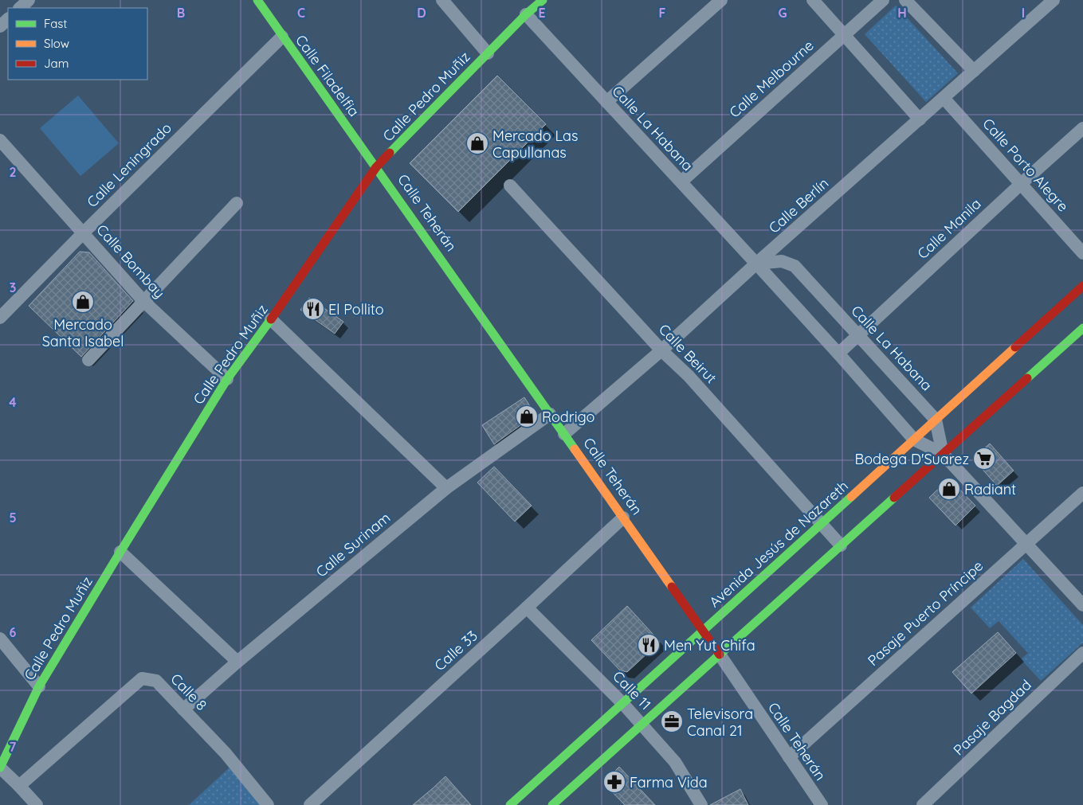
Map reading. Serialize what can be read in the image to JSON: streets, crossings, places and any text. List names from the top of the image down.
{
  "streets": {
    "street": [
      "Calle Filadelfia",
      "Calle Melbourne",
      "Calle Pedro Muñiz",
      "Calle La Habana",
      "Calle Leningrado",
      "Calle Porto Alegre",
      "Calle Berlín",
      "Calle Teherán",
      "Calle Manila",
      "Calle Bombay",
      "Calle Beirut",
      "Avenida Jesús de Nazareth",
      "Calle Surinam",
      "Pasaje Puerto Príncipe",
      "Calle 33",
      "Calle 11",
      "Calle 8",
      "Pasaje Bagdad"
    ]
  },
  "crossings": [
    ["Calle Filadelfia", "Calle Pedro Muñiz"],
    ["Calle Filadelfia", "Calle Leningrado"],
    ["Calle Filadelfia", "Calle Teherán"],
    ["Calle Melbourne", "Calle La Habana"],
    ["Calle Pedro Muñiz", "Calle La Habana"],
    ["Calle Pedro Muñiz", "Calle Teherán"],
    ["Calle Pedro Muñiz", "Calle Bombay"],
    ["Calle La Habana", "Calle Berlín"],
    ["Calle La Habana", "Calle Manila"],
    ["Calle La Habana", "Avenida Jesús de Nazareth"],
    ["Calle La Habana", "Pasaje Puerto Príncipe"],
    ["Calle Leningrado", "Calle Bombay"],
    ["Calle Porto Alegre", "Calle Berlín"],
    ["Calle Porto Alegre", "Calle Manila"],
    ["Calle Berlín", "Calle Teherán"],
    ["Calle Berlín", "Calle Beirut"],
    ["Calle Teherán", "Avenida Jesús de Nazareth"],
    ["Calle Teherán", "Calle Surinam"],
    ["Calle Teherán", "Pasaje Puerto Príncipe"],
    ["Calle Teherán", "Calle 33"],
    ["Calle Beirut", "Avenida Jesús de Nazareth"],
    ["Avenida Jesús de Nazareth", "Calle 11"],
    ["Calle Surinam", "Calle 8"],
    ["Calle 33", "Calle 11"]
  ],
  "places": {
    "shop": [
      "Mercado Las Capullanas",
      "Mercado Santa Isabel",
      "Rodrigo",
      "Radiant"
    ],
    "restaurant": ["El Pollito", "Men Yut Chifa"],
    "supermarket": ["Bodega D'Suarez"],
    "office": ["Televisora Canal 21"],
    "pharmacy": ["Farma Vida"]
  },
  "legend": ["Fast", "Slow", "Jam"],
  "grid": {
    "columns": [
      "B",
      "C",
      "D",
      "E",
      "F",
      "G",
      "H",
      "I"
    ],
    "rows": [
      "2",
      "3",
      "4",
      "5",
      "6",
      "7"
    ]
  }
}
